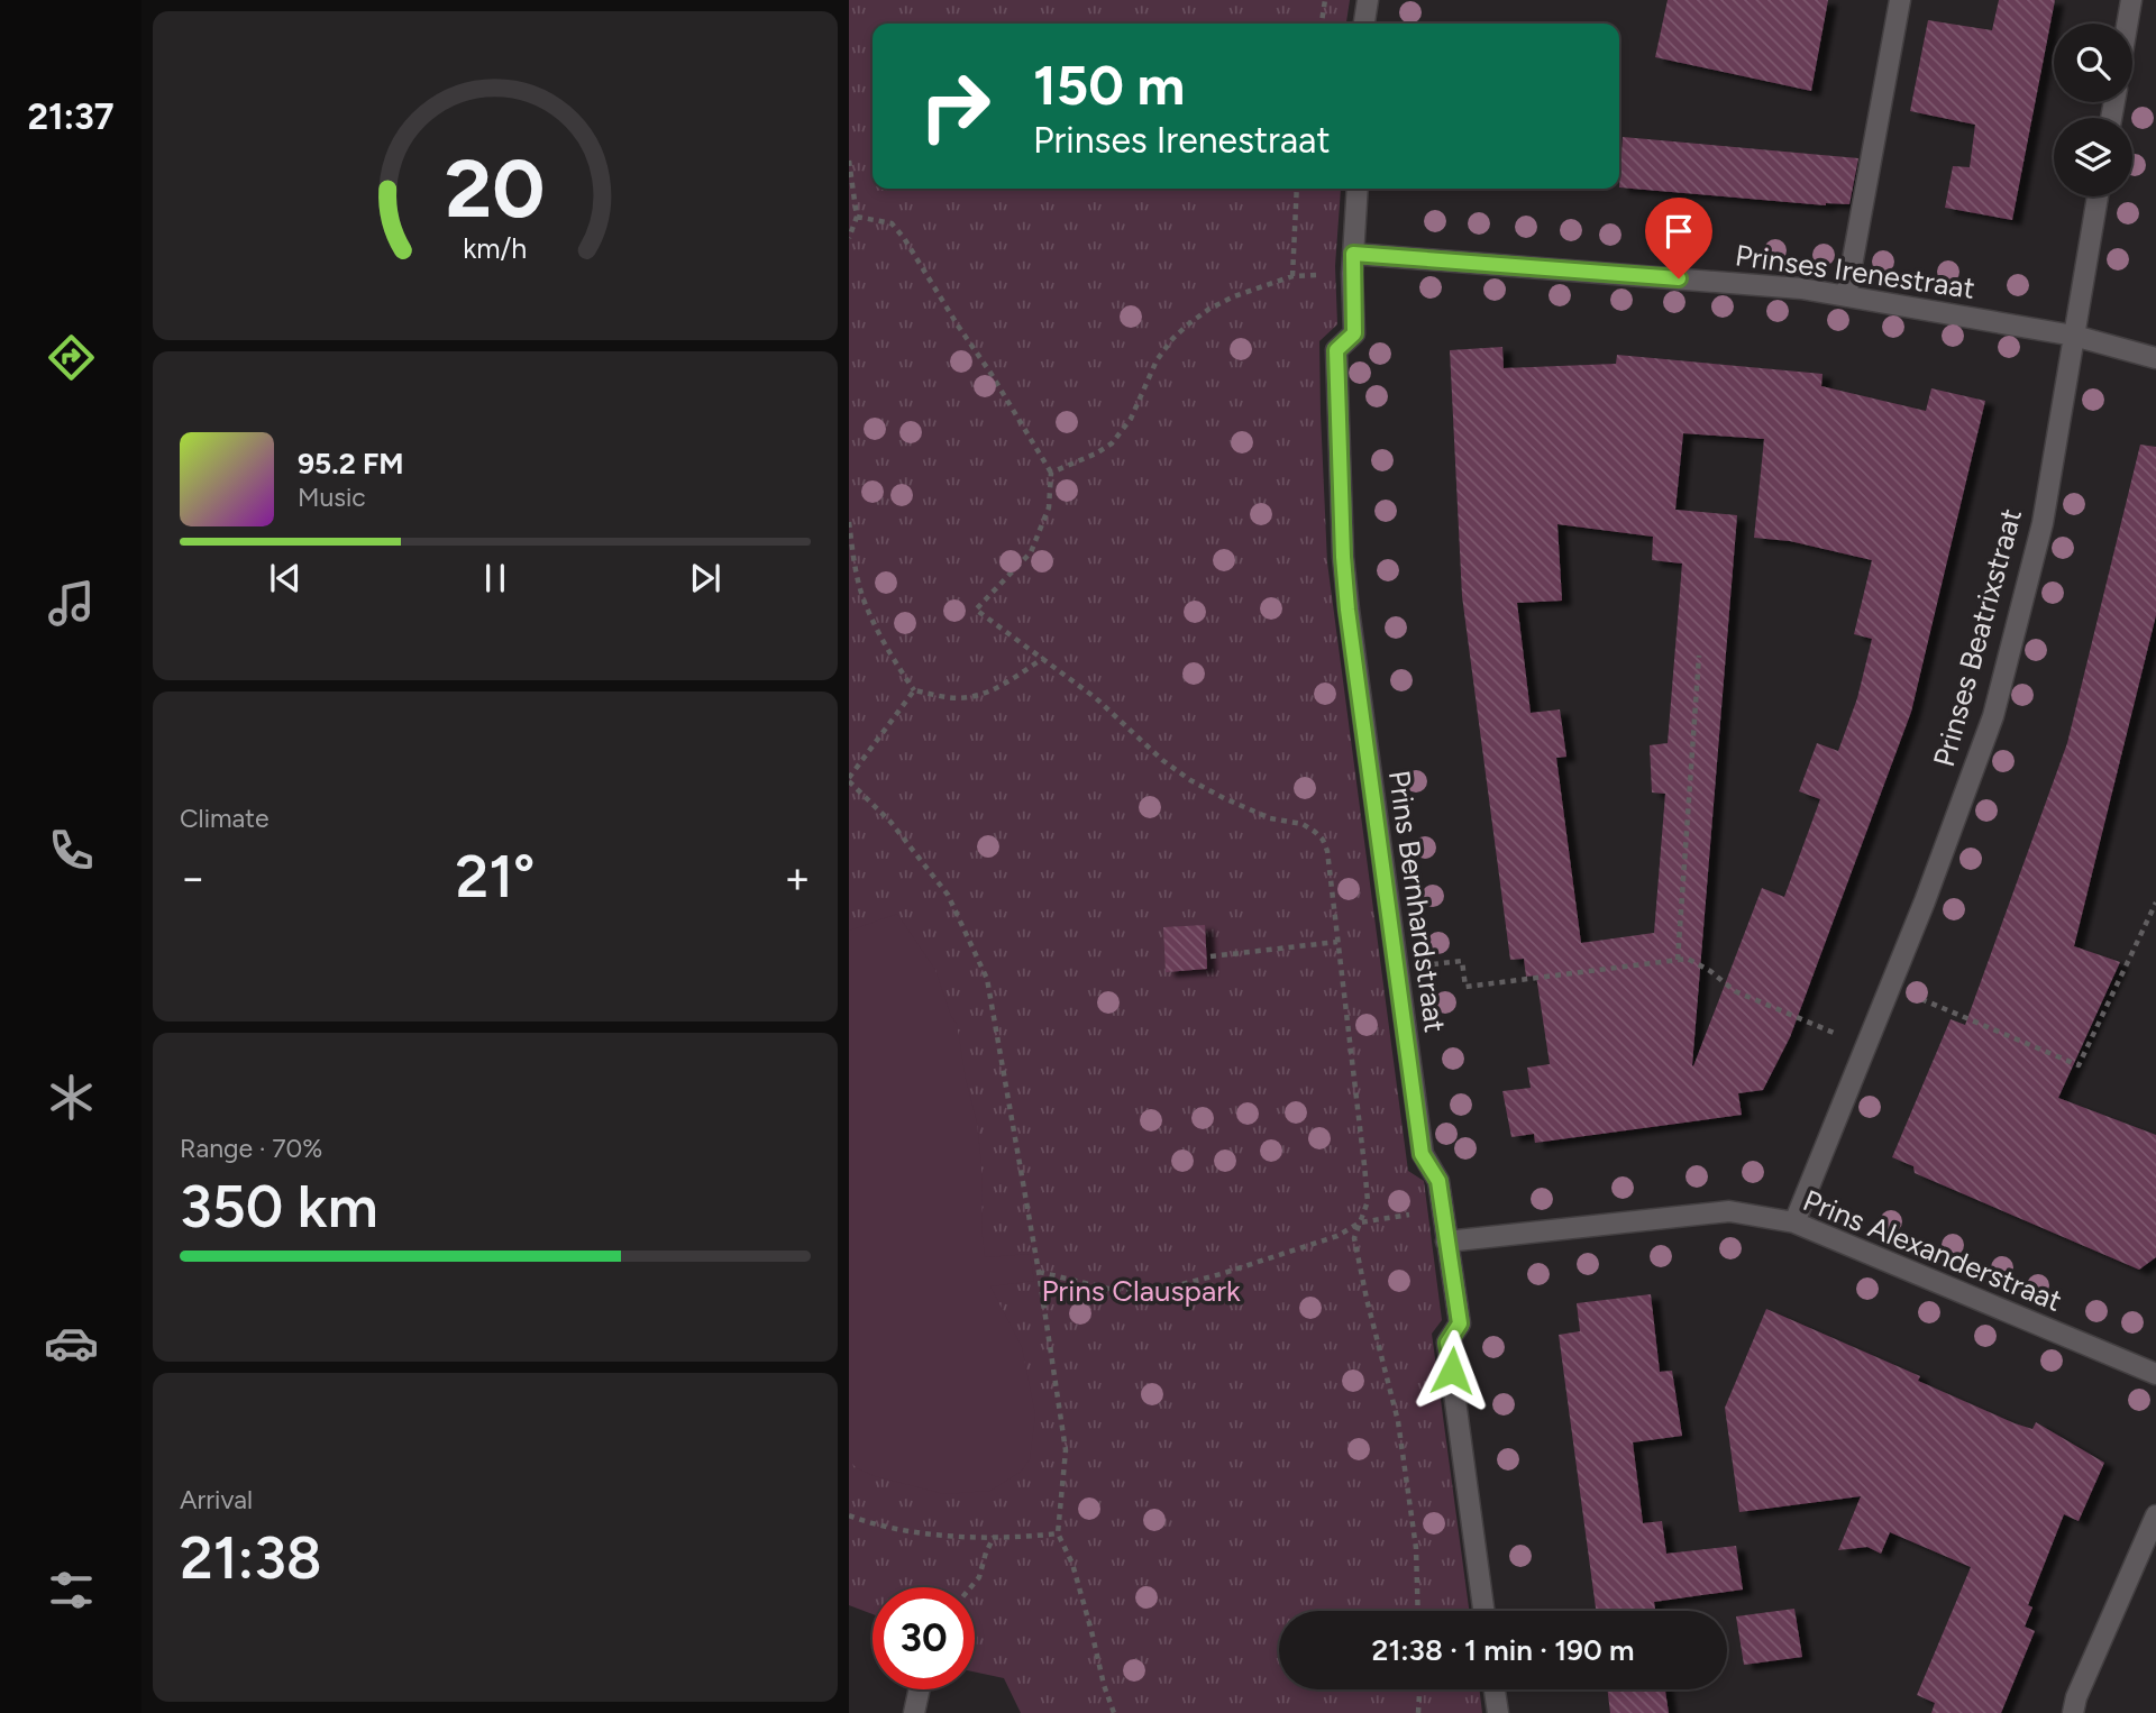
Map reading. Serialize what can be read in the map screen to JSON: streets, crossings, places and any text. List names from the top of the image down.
{
  "streets": {
    "street": [
      "Prinses Irenestraat",
      "Prinses Beatrixstraat",
      "Prins Bernhardstraat",
      "Prins Alexanderstraat"
    ]
  },
  "crossings": [
    ["Prinses Irenestraat", "Prinses Beatrixstraat"],
    ["Prinses Irenestraat", "Prins Bernhardstraat"],
    ["Prinses Beatrixstraat", "Prins Alexanderstraat"],
    ["Prins Bernhardstraat", "Prins Alexanderstraat"]
  ],
  "parks": ["Prins Clauspark"],
  "page": {
    "tabs": "21:37",
    "turn": ["150 m", "Prinses Irenestraat"],
    "song": ["95.2 FM", "Music"],
    "tile": [
      "Climate",
      ["Range · 70%", "350 km"],
      ["Arrival", "21:38"]
    ],
    "heat": ["−", "21°", "+"],
    "limit": "30",
    "trip": "21:38 · 1 min · 190 m",
    "gauge": ["20", "km/h"]
  }
}
